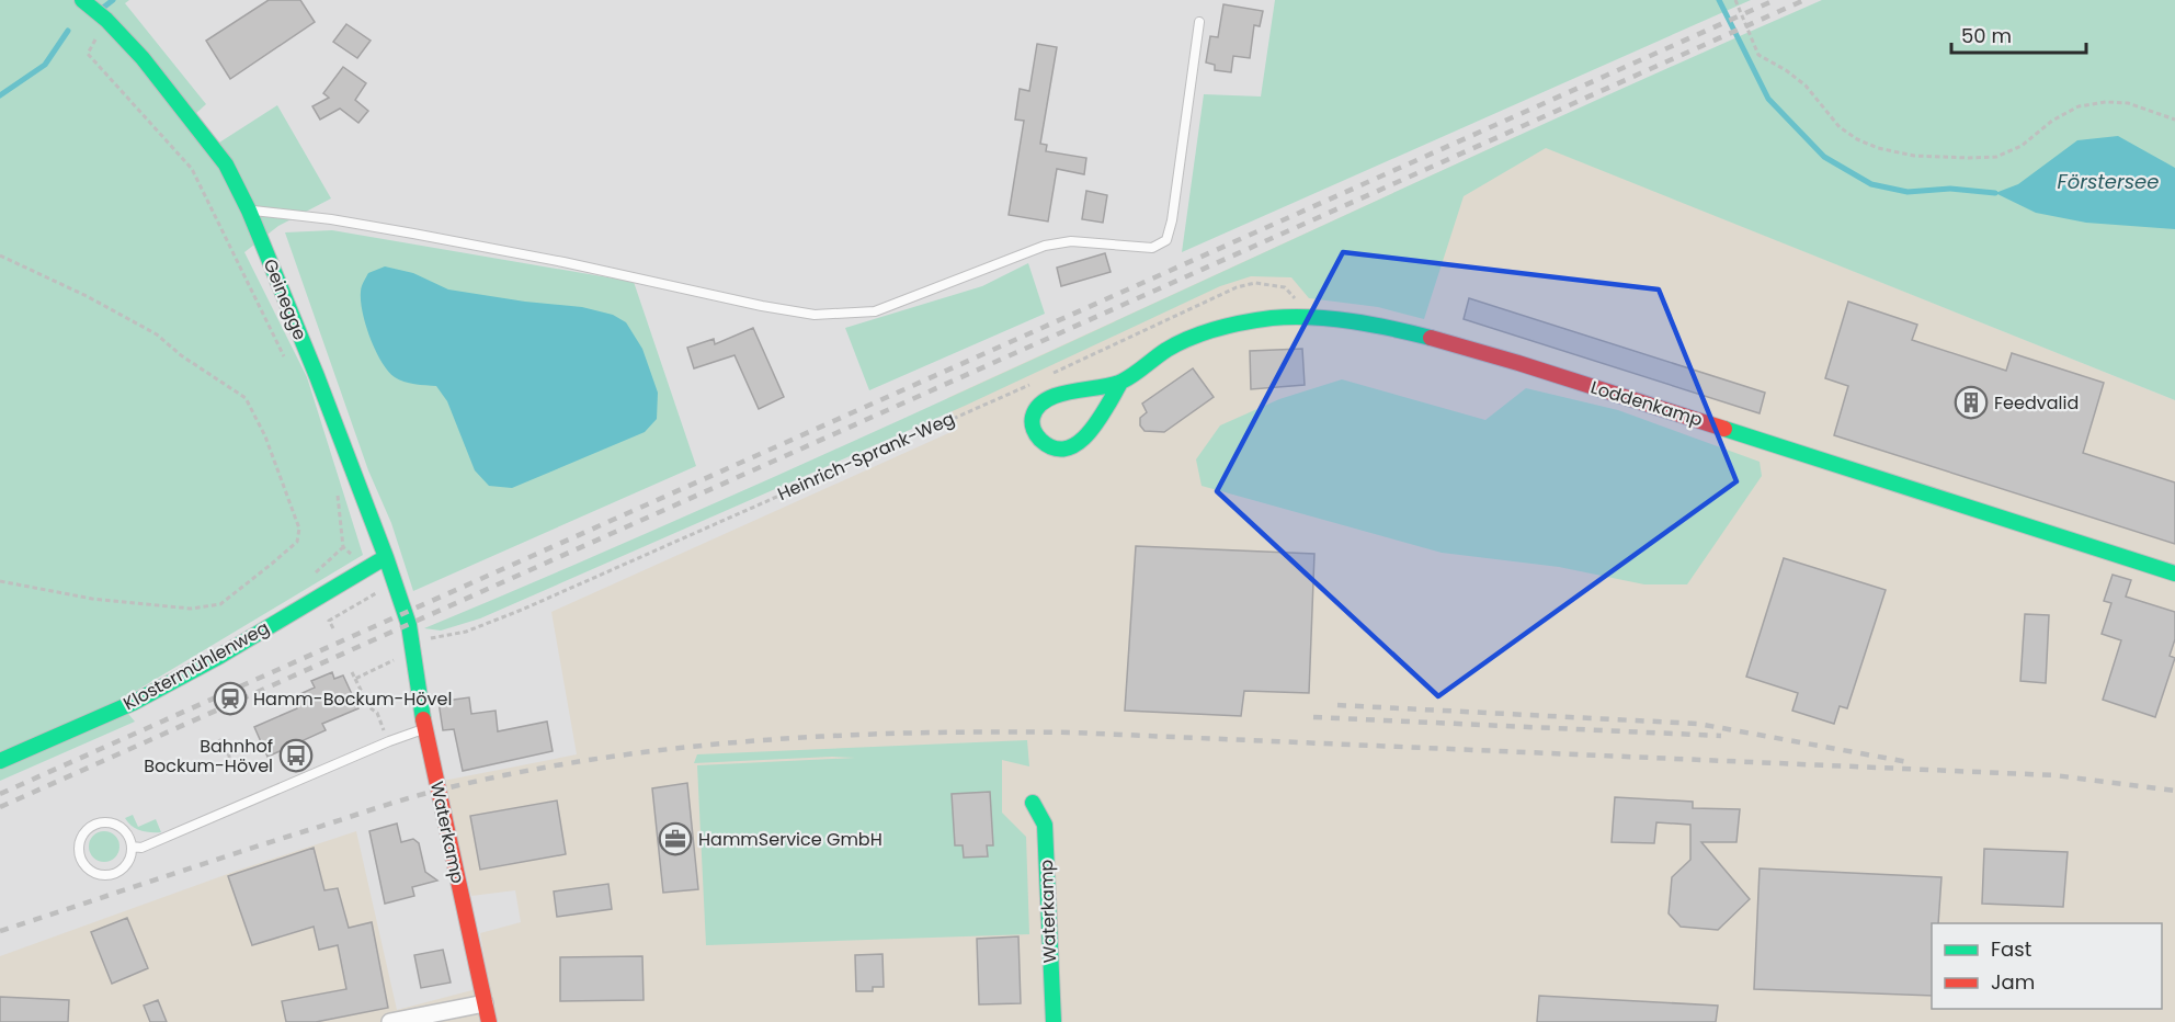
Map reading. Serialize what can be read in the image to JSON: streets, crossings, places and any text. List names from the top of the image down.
{
  "streets": {
    "street": [
      "Geinegge",
      "Loddenkamp",
      "Klostermühlenweg",
      "Waterkamp"
    ],
    "path": ["Heinrich-Sprank-Weg"]
  },
  "crossings": [
    ["Geinegge", "Heinrich-Sprank-Weg"],
    ["Geinegge", "Klostermühlenweg"],
    ["Geinegge", "Waterkamp"],
    ["Heinrich-Sprank-Weg", "Waterkamp"]
  ],
  "water": ["Förstersee"],
  "places": {
    "building": ["Feedvalid"],
    "station": ["Hamm-Bockum-Hövel"],
    "bus stop": ["Bahnhof Bockum-Hövel"],
    "office": ["HammService GmbH"]
  },
  "legend": ["Fast", "Jam"],
  "scale_bar": "50 m"
}
